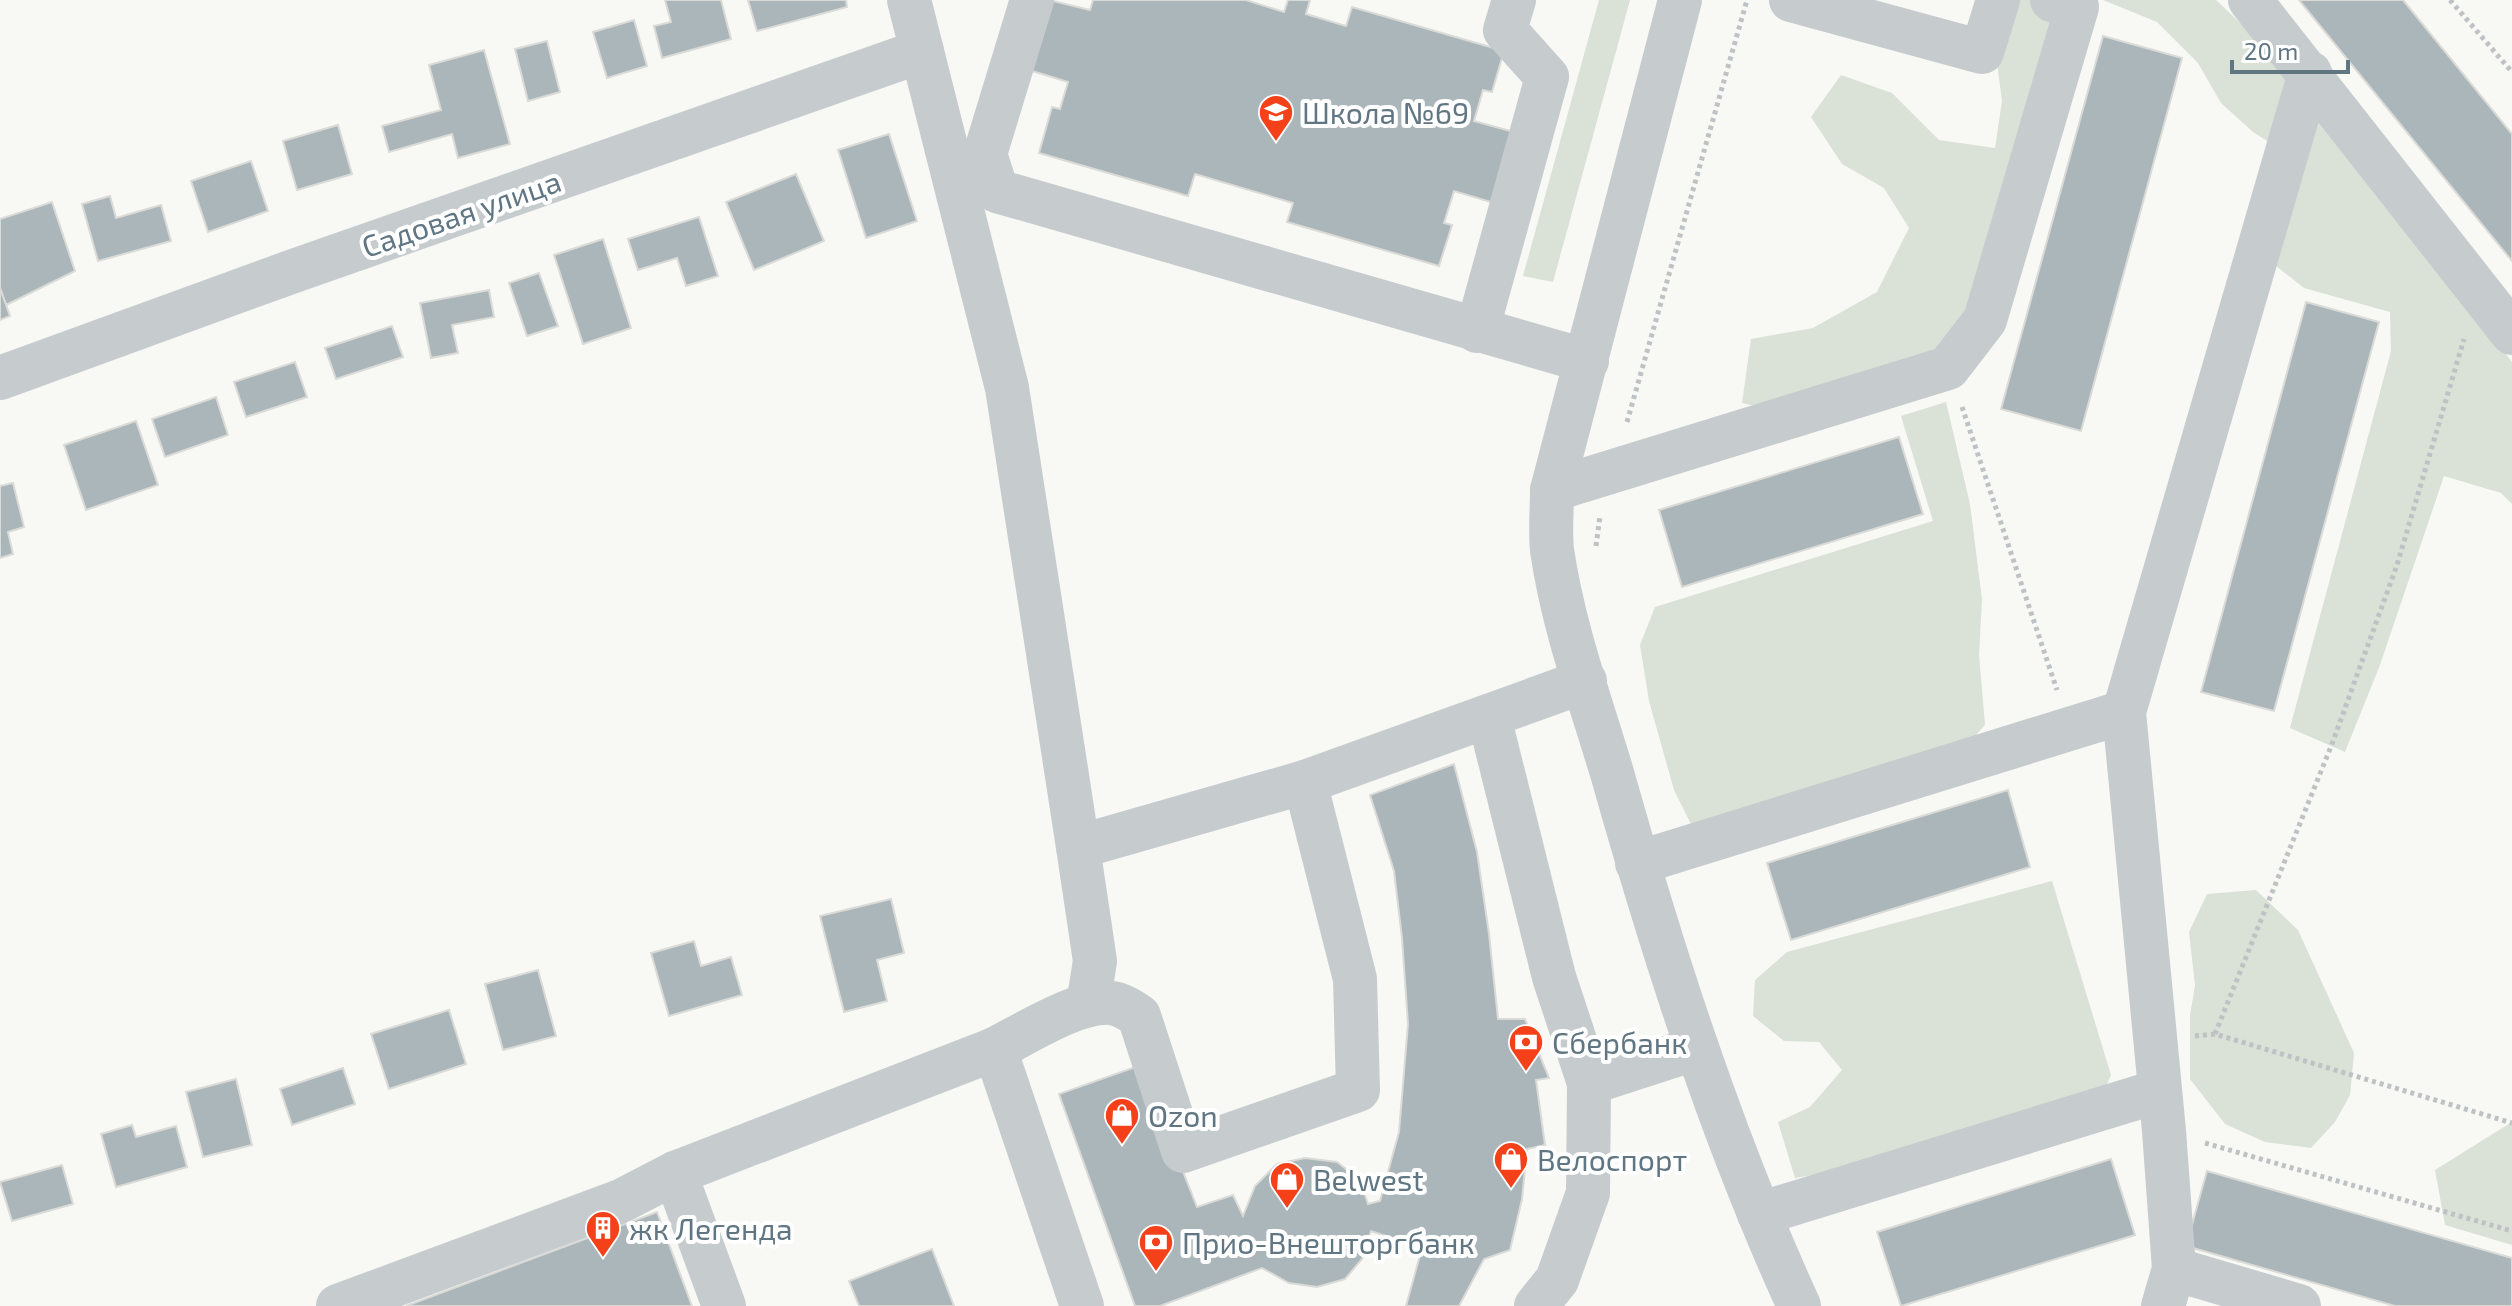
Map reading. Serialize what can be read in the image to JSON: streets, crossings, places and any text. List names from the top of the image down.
{
  "streets": {
    "street": ["Садовая улица"]
  },
  "places": {
    "school or university": ["Школа №69"],
    "bank": ["Сбербанк", "Прио-Внешторгбанк"],
    "shop": ["Ozon", "Велоспорт", "Belwest"],
    "building": ["жк Легенда"]
  },
  "scale_bar": "20 m"
}
